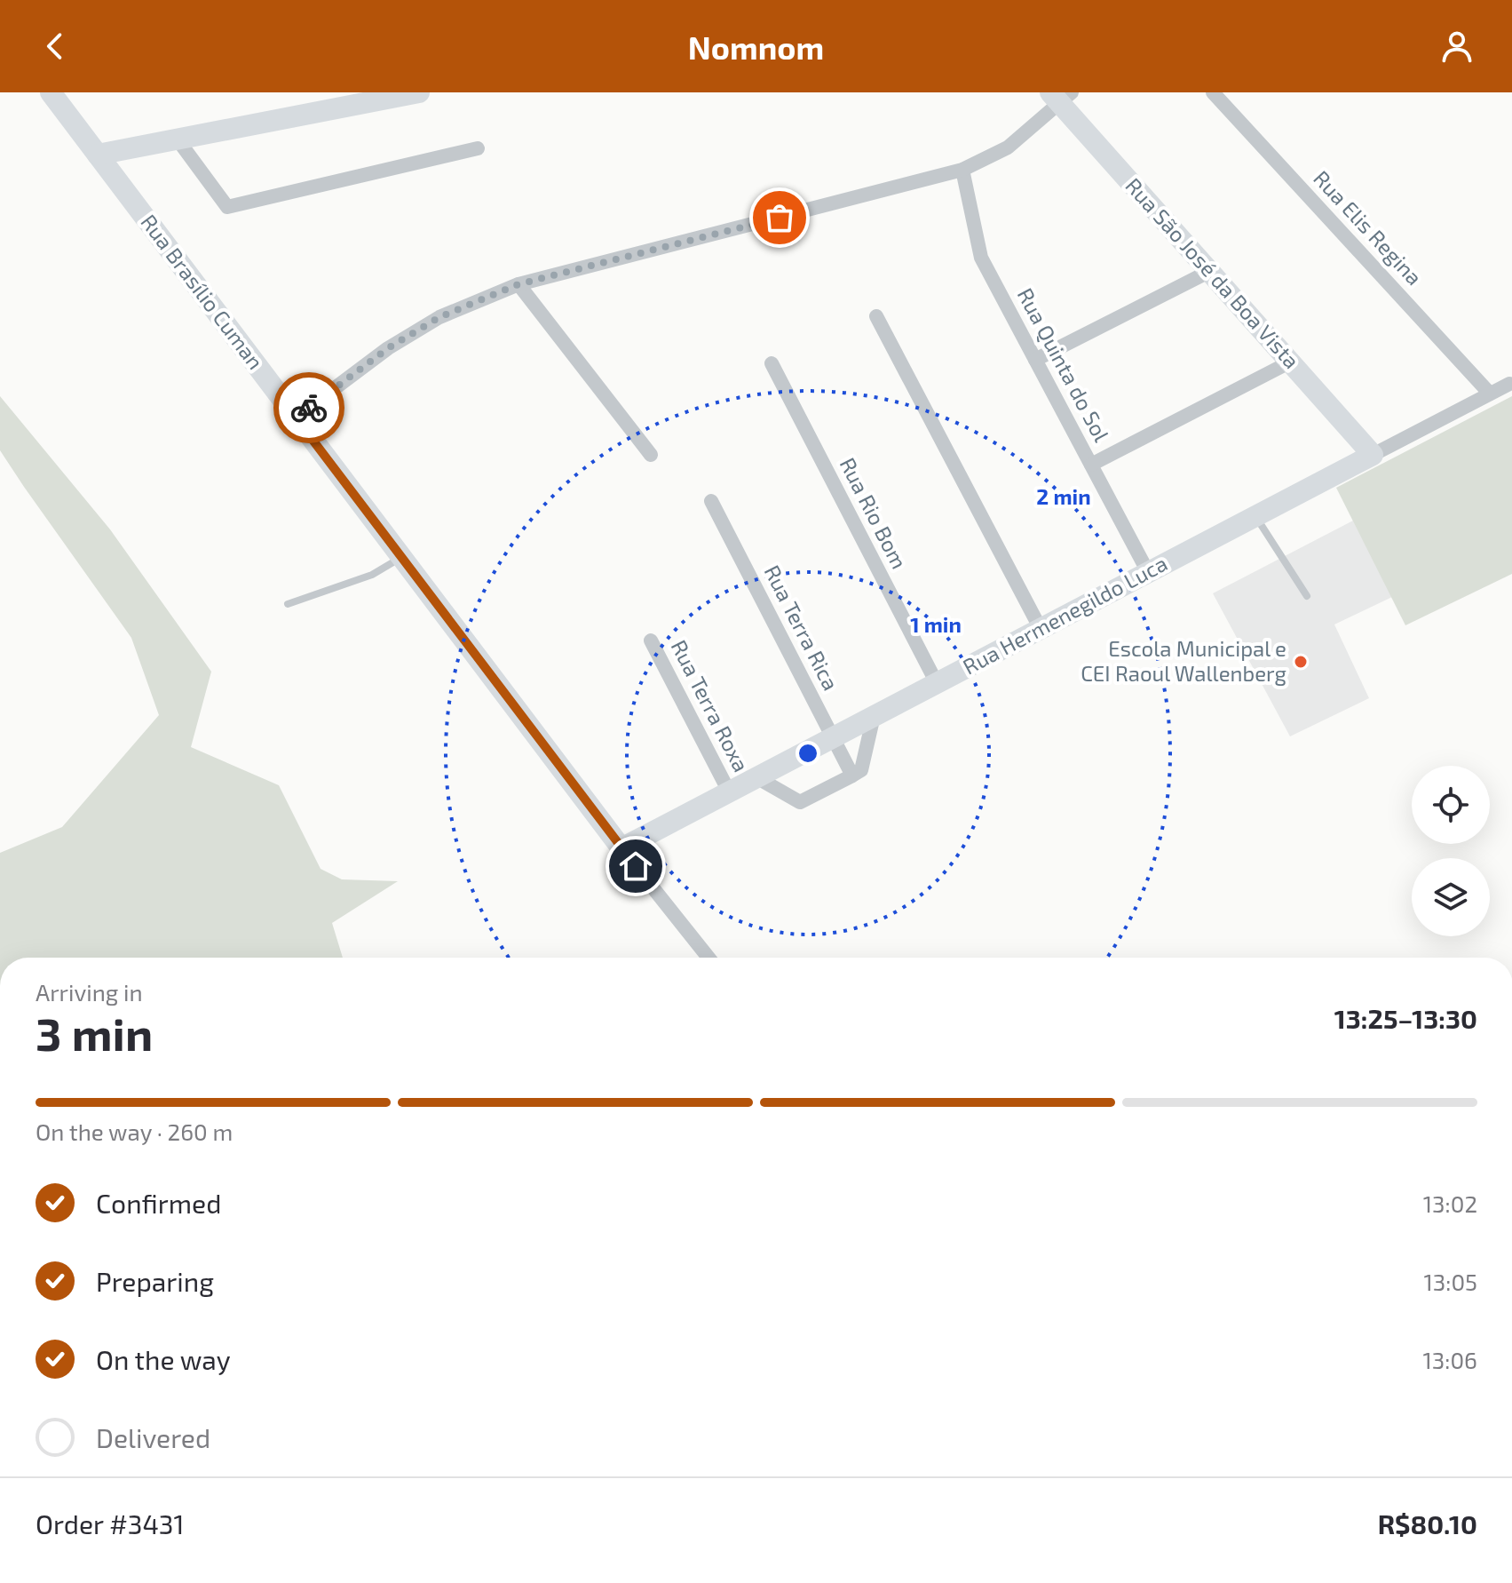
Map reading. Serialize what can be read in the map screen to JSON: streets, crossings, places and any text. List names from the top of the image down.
{
  "streets": {
    "street": [
      "Rua Elis Regina",
      "Rua São José da Boa Vista",
      "Rua Brasílio Cuman",
      "Rua Quinta do Sol",
      "Rua Rio Bom",
      "Rua Hermenegildo Luca",
      "Rua Terra Rica",
      "Rua Terra Roxa"
    ]
  },
  "crossings": [
    ["Rua Elis Regina", "Rua Hermenegildo Luca"],
    ["Rua São José da Boa Vista", "Rua Hermenegildo Luca"],
    ["Rua Brasílio Cuman", "Rua Hermenegildo Luca"],
    ["Rua Quinta do Sol", "Rua Hermenegildo Luca"],
    ["Rua Rio Bom", "Rua Hermenegildo Luca"],
    ["Rua Hermenegildo Luca", "Rua Terra Rica"],
    ["Rua Hermenegildo Luca", "Rua Terra Roxa"]
  ],
  "places": ["Escola Municipal e CEI Raoul Wallenberg"],
  "page": {
    "header": "Nomnom",
    "heading": ["3 min", "Arriving in", "13:25–13:30"],
    "panel": ["Order #3431", "R$80.10"],
    "bar": "On the way · 260 m",
    "list": [
      ["Confirmed", "13:02"],
      ["Preparing", "13:05"],
      ["On the way", "13:06"],
      "Delivered"
    ]
  },
  "rings": ["2 min", "1 min"]
}
